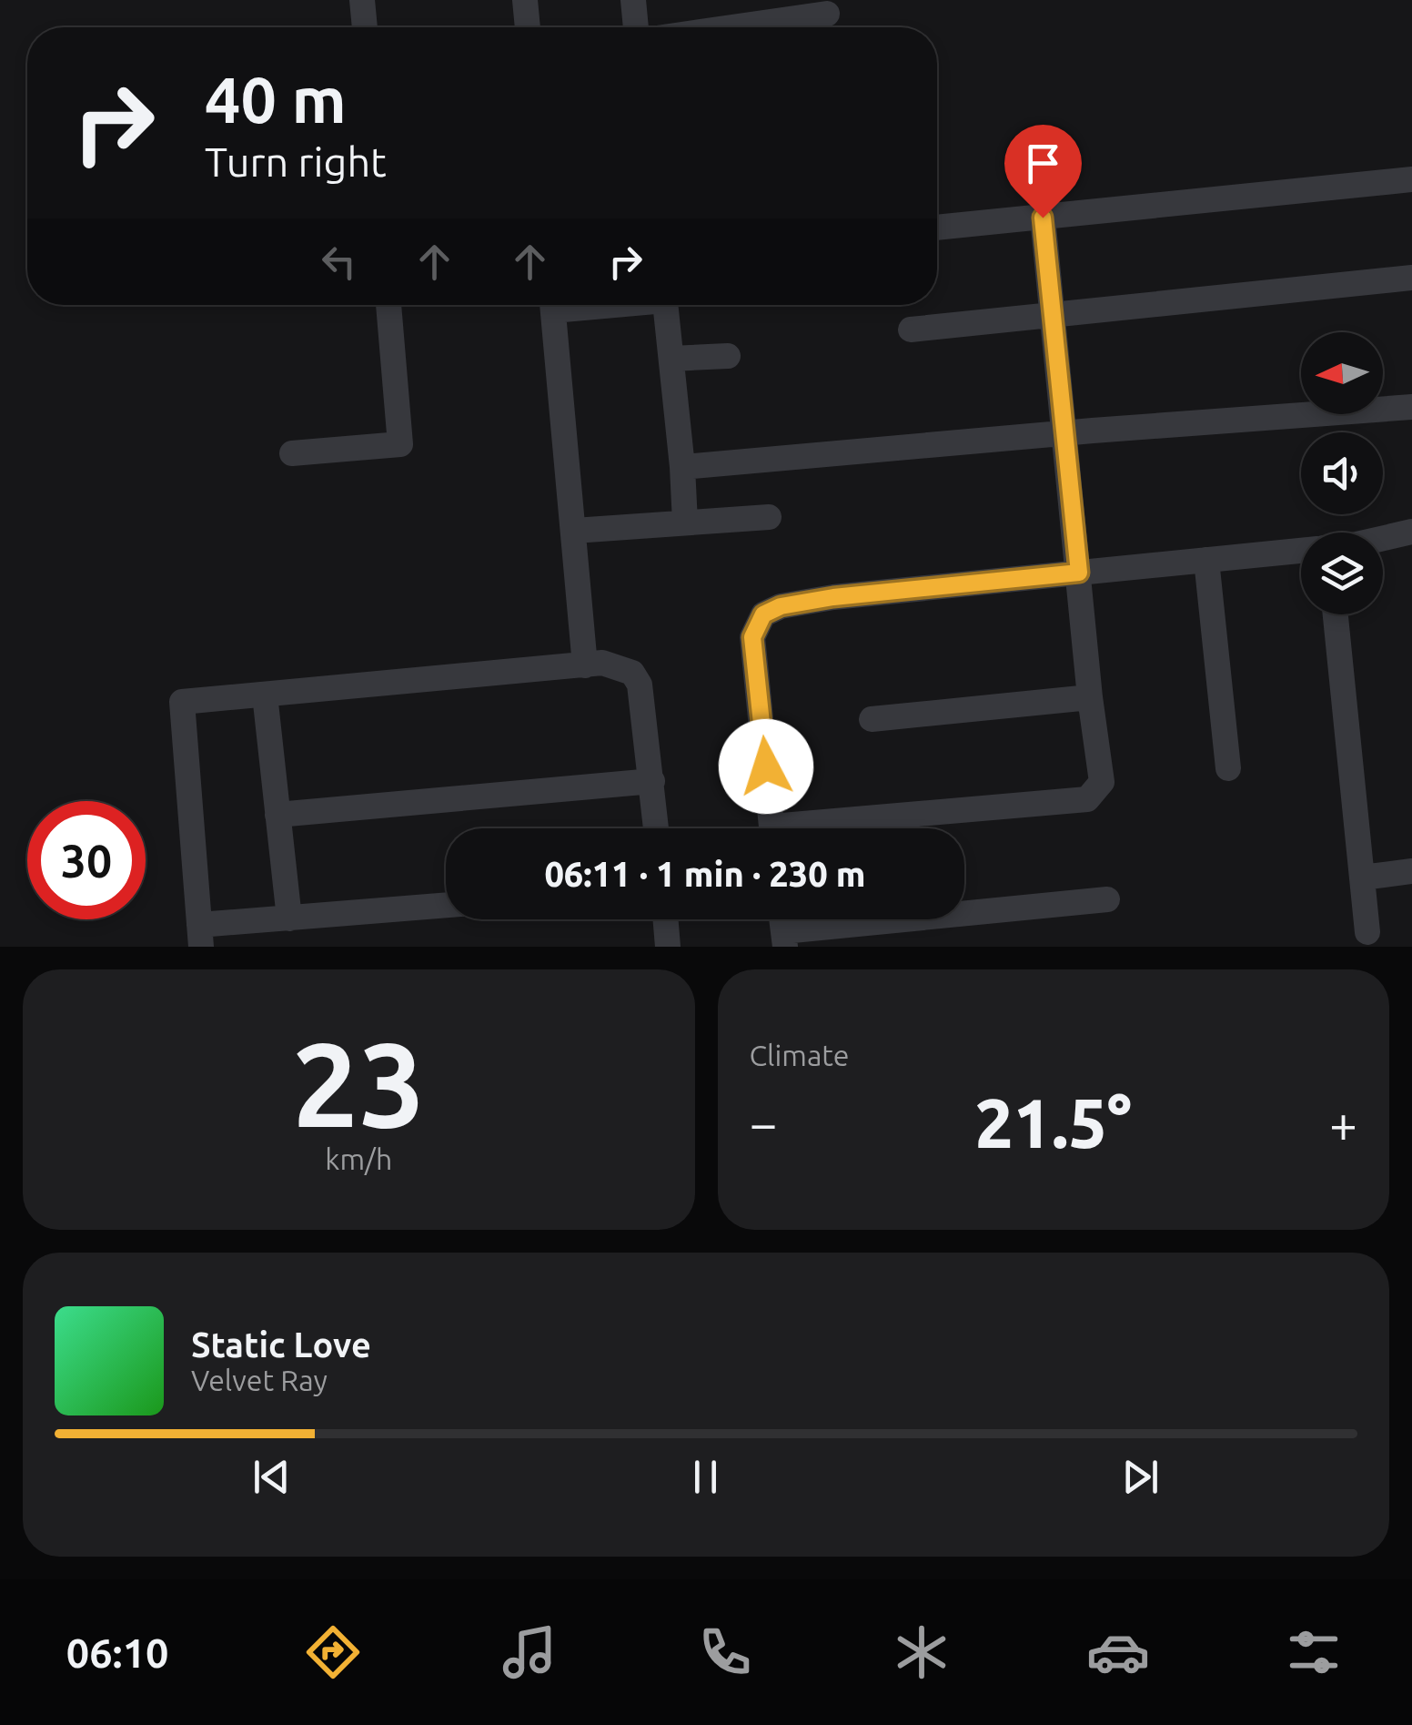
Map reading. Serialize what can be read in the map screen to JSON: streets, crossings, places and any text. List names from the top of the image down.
{
  "north": "left",
  "page": {
    "turn": ["40 m", "Turn right"],
    "limit": "30",
    "trip": "06:11 · 1 min · 230 m",
    "tile": [
      ["23", "km/h"],
      "Climate"
    ],
    "heat": ["−", "21.5°", "+"],
    "song": ["Static Love", "Velvet Ray"],
    "tabs": "06:10"
  }
}
